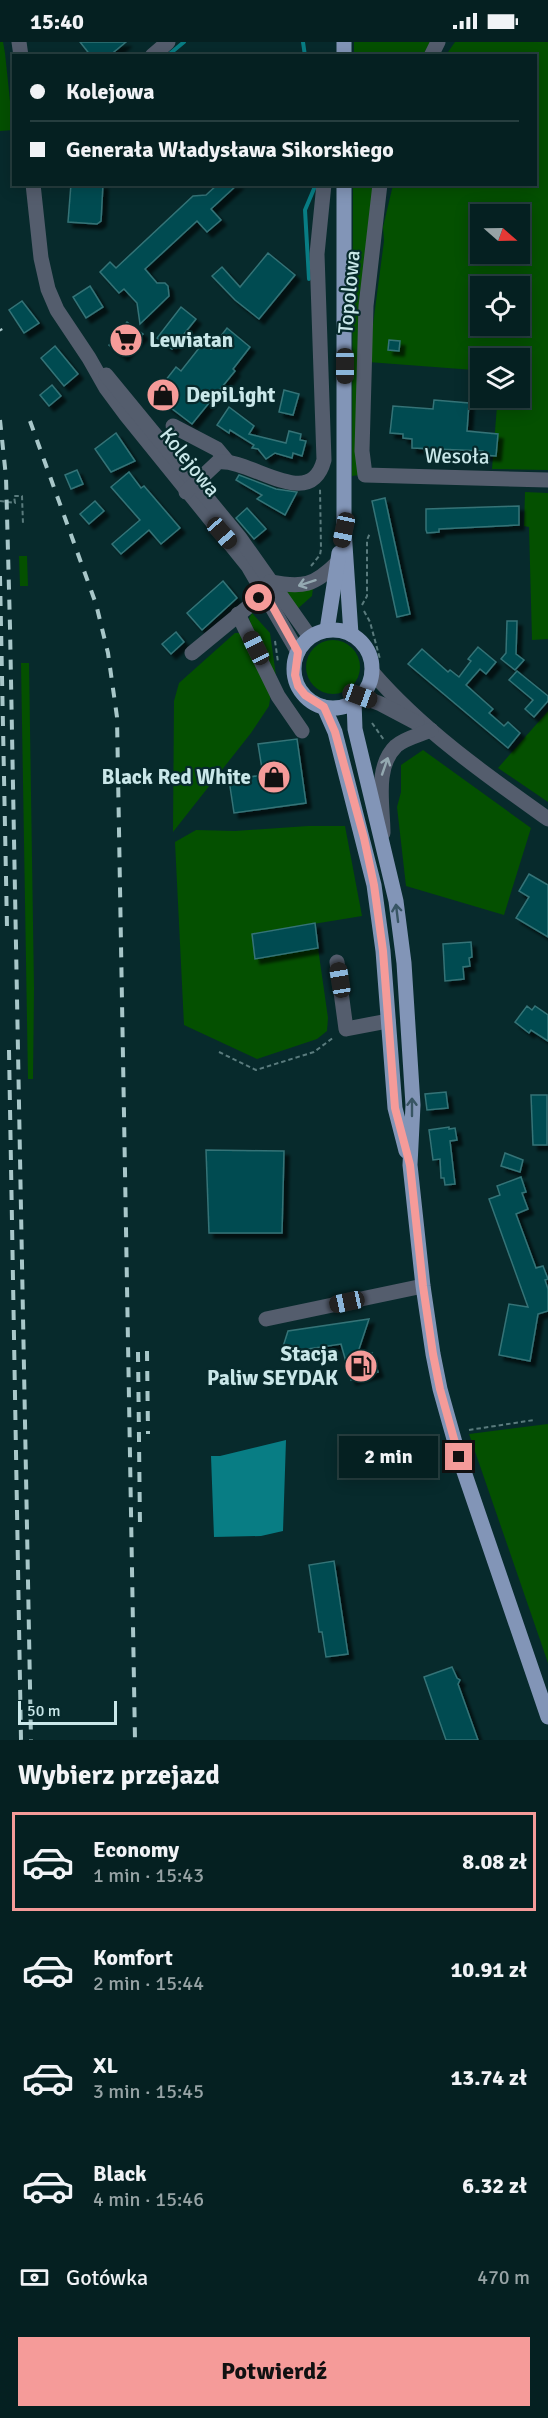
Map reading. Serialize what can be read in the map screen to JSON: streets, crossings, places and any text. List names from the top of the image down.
{
  "streets": {
    "street": ["Topolowa", "Wesoła", "Kolejowa"]
  },
  "crossings": [
    ["Topolowa", "Wesoła"]
  ],
  "places": {
    "supermarket": ["Lewiatan"],
    "shop": ["DepiLight", "Black Red White"],
    "fuel station": ["Stacja Paliw SEYDAK"]
  },
  "scale_bar": "50 m",
  "north": "right",
  "page": {
    "status": "15:40",
    "banner": ["Kolejowa", "Generała Władysława Sikorskiego"],
    "bubble": "2 min",
    "scale": "50 m",
    "heading": "Wybierz przejazd",
    "list": [
      {
        "name": "Economy",
        "note": "1 min · 15:43",
        "value": "8.08 zł"
      },
      {
        "name": "Komfort",
        "note": "2 min · 15:44",
        "value": "10.91 zł"
      },
      {
        "name": "XL",
        "note": "3 min · 15:45",
        "value": "13.74 zł"
      },
      {
        "name": "Black",
        "note": "4 min · 15:46",
        "value": "6.32 zł"
      }
    ],
    "pay": ["Gotówka", "470 m"],
    "buttons": "Potwierdź"
  }
}
